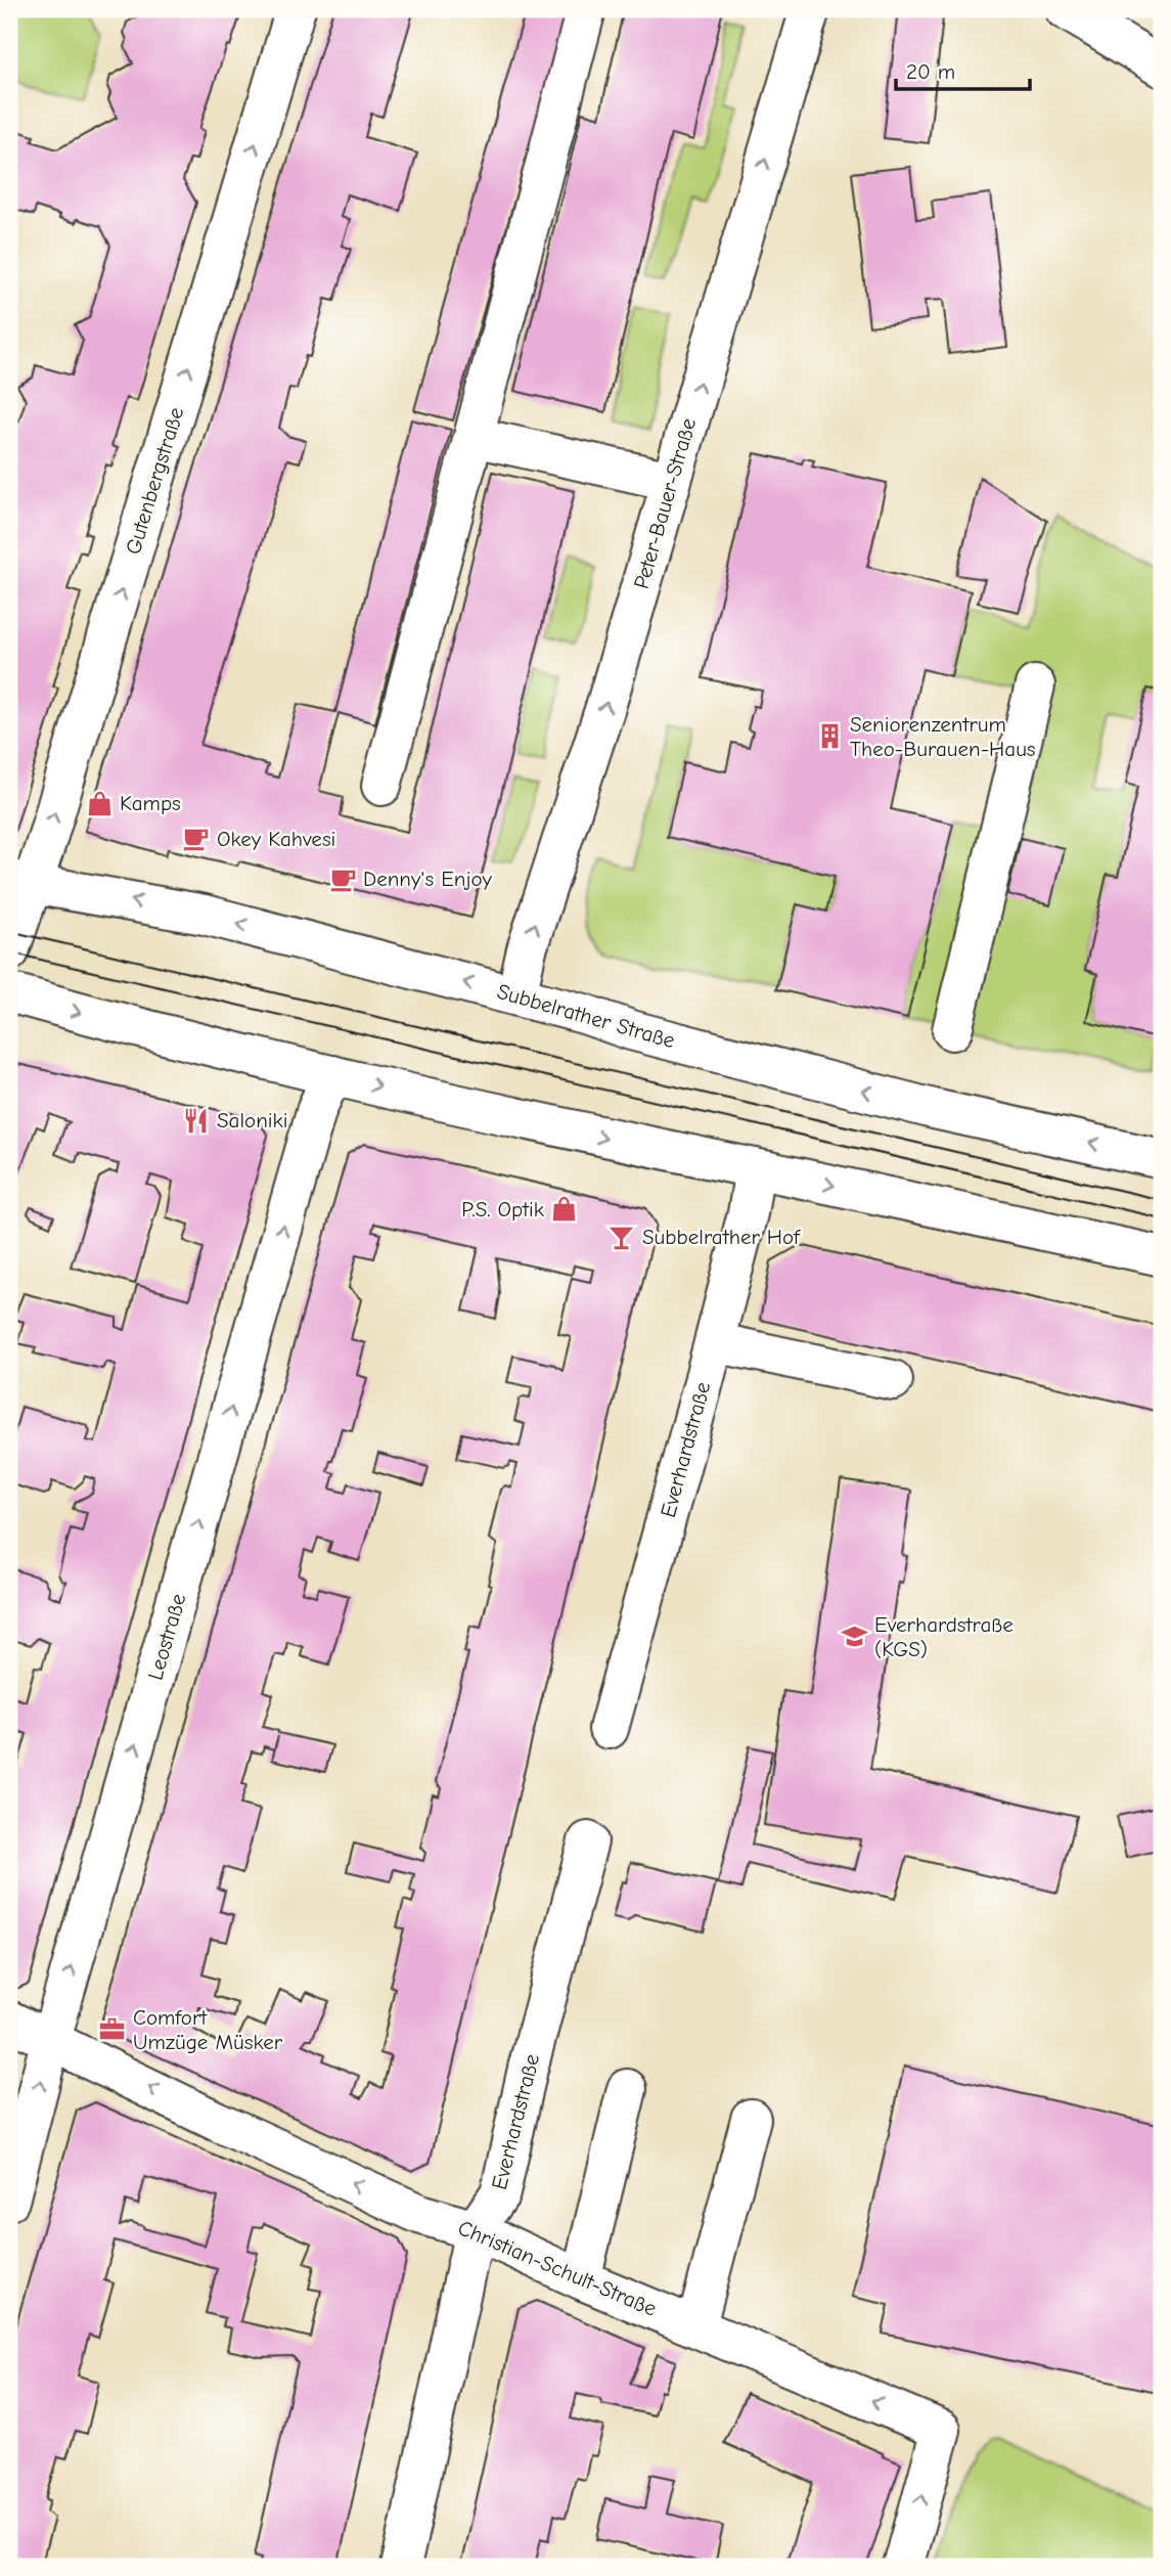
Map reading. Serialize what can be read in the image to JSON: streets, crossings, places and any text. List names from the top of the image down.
{
  "streets": {
    "street": [
      "Gutenbergstraße",
      "Peter-Bauer-Straße",
      "Subbelrather Straße",
      "Everhardstraße",
      "Leostraße",
      "Christian-Schult-Straße"
    ]
  },
  "crossings": [
    ["Gutenbergstraße", "Subbelrather Straße"],
    ["Peter-Bauer-Straße", "Subbelrather Straße"],
    ["Everhardstraße", "Christian-Schult-Straße"],
    ["Leostraße", "Christian-Schult-Straße"]
  ],
  "one_way": ["Leostraße", "Christian-Schult-Straße"],
  "places": {
    "building": ["Seniorenzentrum Theo-Burauen-Haus"],
    "shop": ["Kamps", "P.S. Optik"],
    "cafe": ["Okey Kahvesi", "Denny's Enjoy"],
    "restaurant": ["Saloniki"],
    "bar": ["Subbelrather Hof"],
    "school or university": ["Everhardstraße (KGS)"],
    "office": ["Comfort Umzüge Müsker"]
  },
  "scale_bar": "20 m"
}
